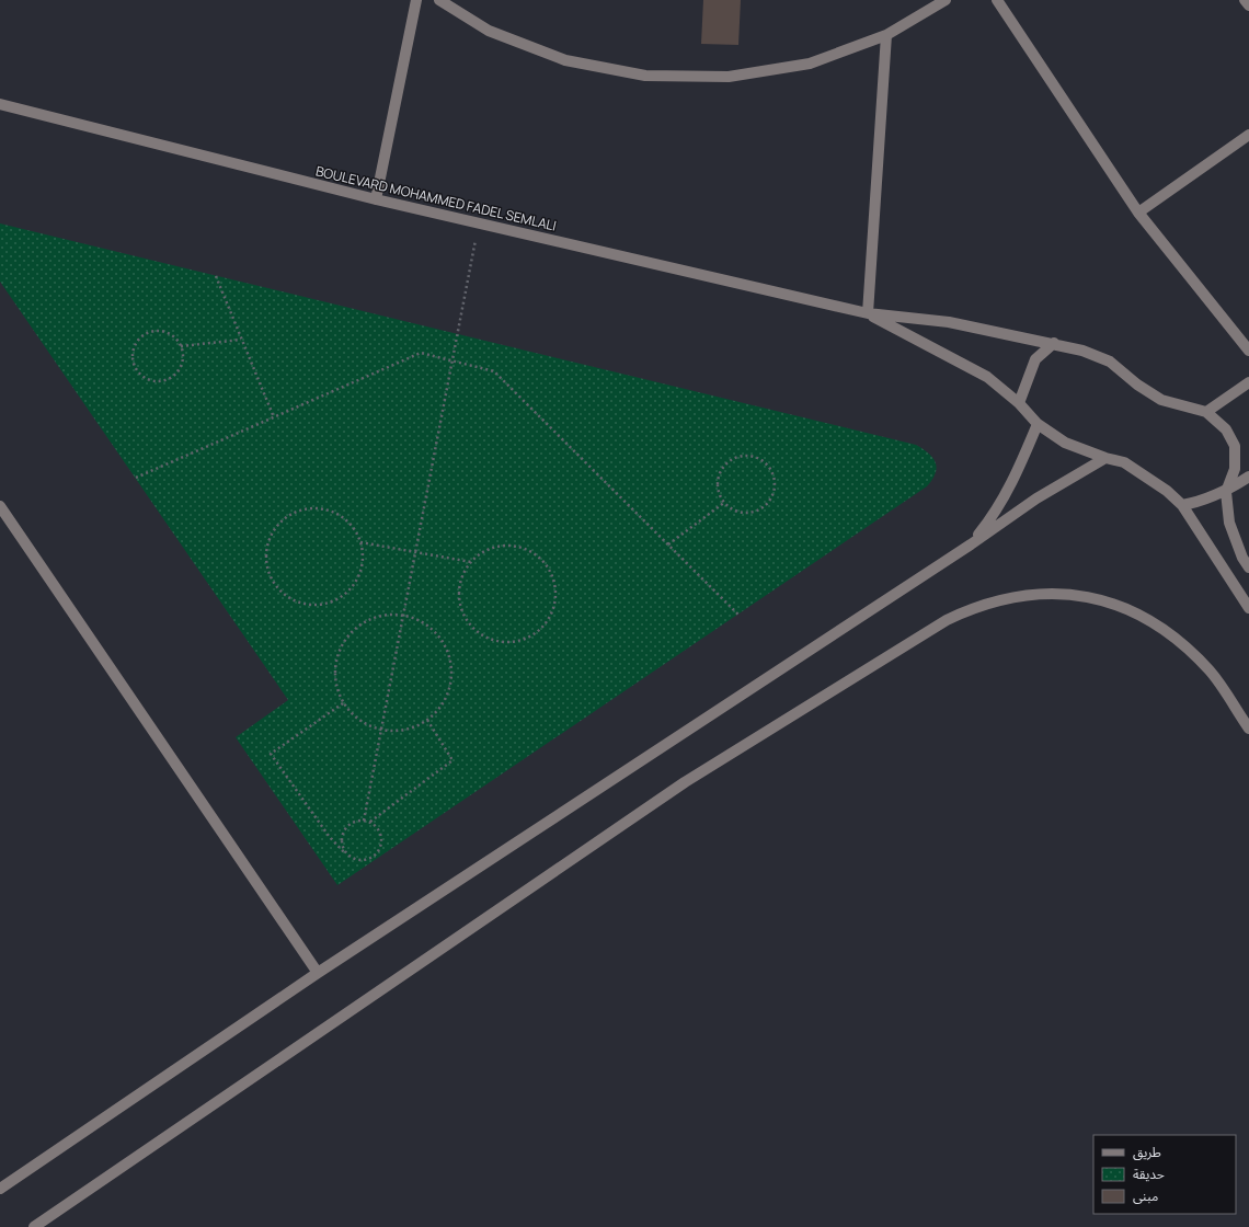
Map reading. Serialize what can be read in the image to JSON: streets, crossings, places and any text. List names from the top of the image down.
{
  "streets": {
    "street": ["BOULEVARD MOHAMMED FADEL SEMLALI"]
  },
  "legend": ["طريق", "حديقة", "مبنى"]
}
